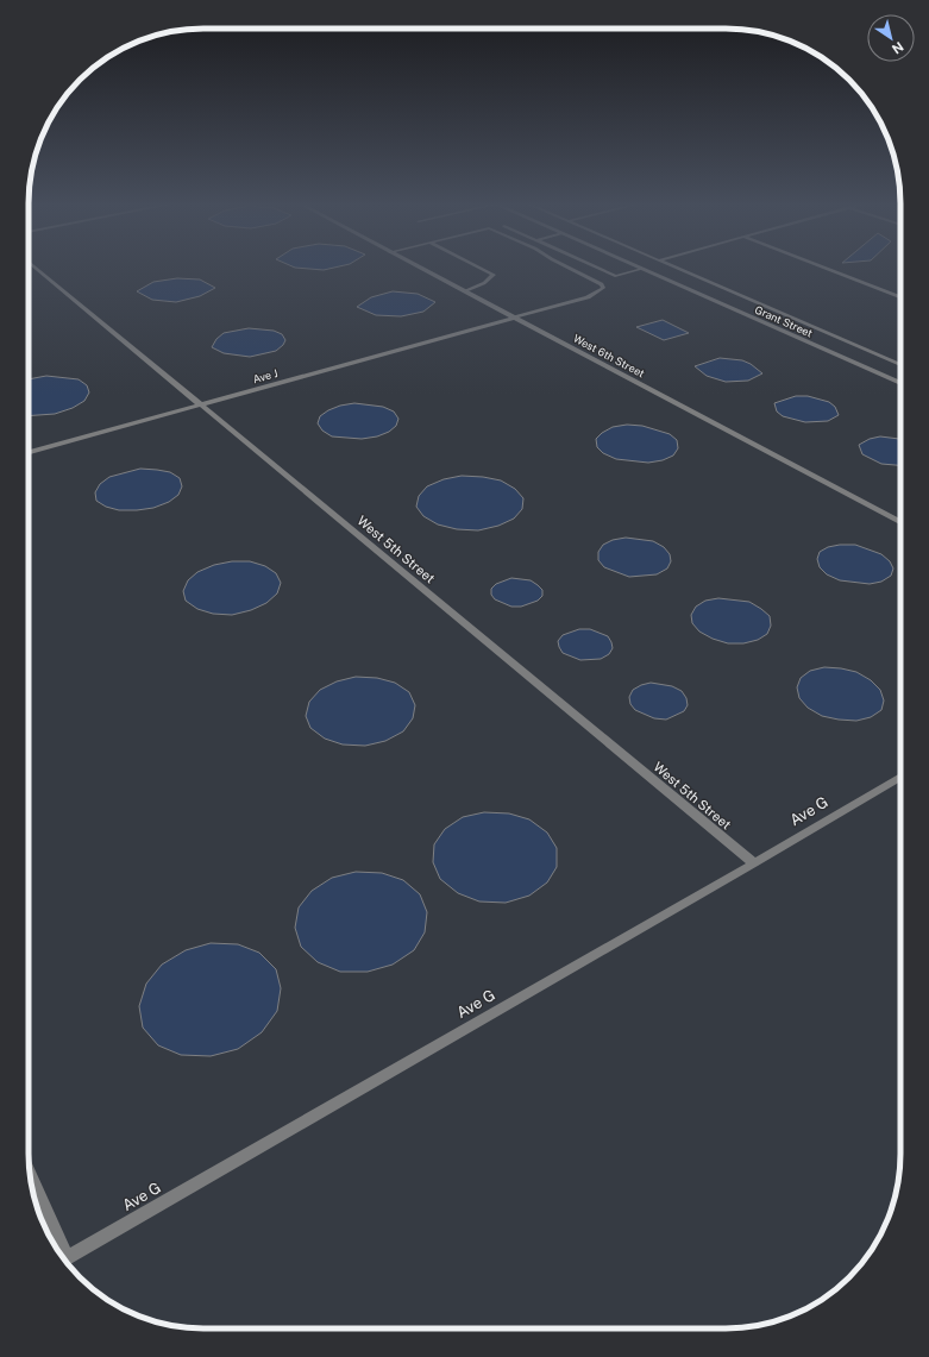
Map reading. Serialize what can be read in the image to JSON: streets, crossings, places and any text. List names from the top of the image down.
{
  "streets": {
    "street": [
      "Grant Street",
      "West 6th Street",
      "Ave J",
      "West 5th Street",
      "Ave G"
    ]
  },
  "crossings": [
    ["West 6th Street", "Ave J"],
    ["Ave J", "West 5th Street"],
    ["West 5th Street", "Ave G"]
  ],
  "north": "bottom right"
}
